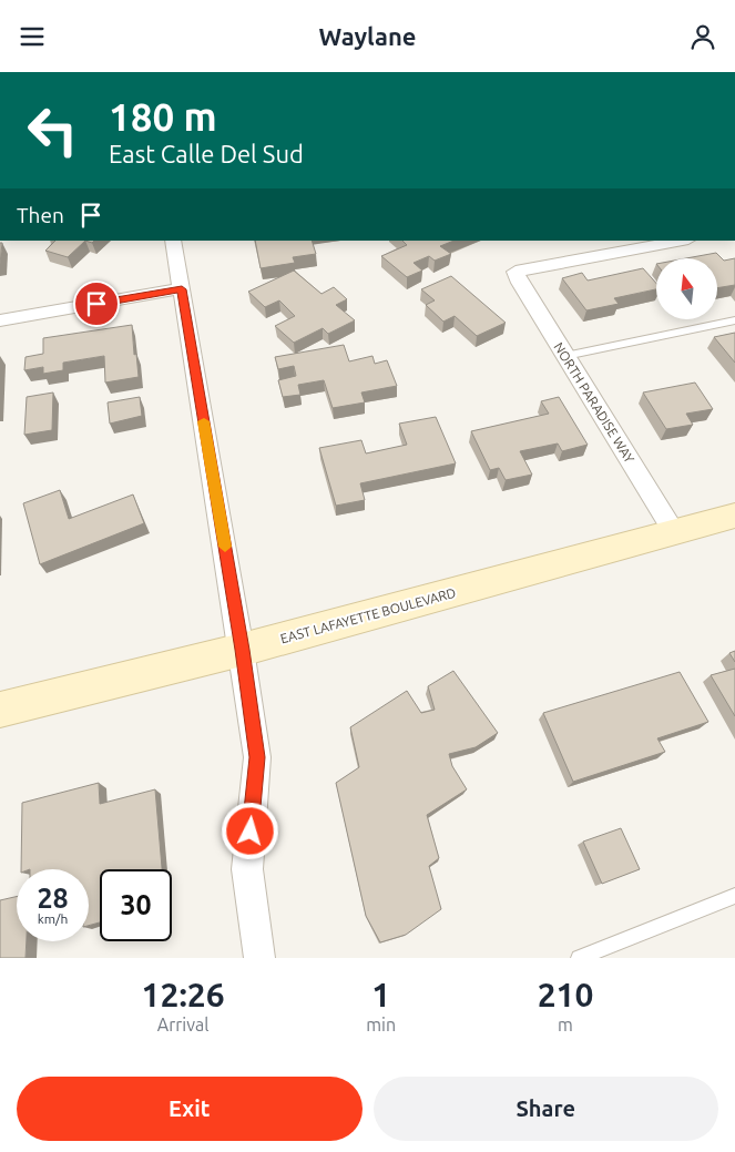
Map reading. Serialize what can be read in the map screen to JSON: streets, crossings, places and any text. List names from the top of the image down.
{
  "streets": {
    "street": ["NORTH PARADISE WAY", "EAST LAFAYETTE BOULEVARD"]
  },
  "crossings": [
    ["NORTH PARADISE WAY", "EAST LAFAYETTE BOULEVARD"]
  ],
  "north": "top",
  "page": {
    "header": "Waylane",
    "turn": ["180 m", "East Calle Del Sud"],
    "then": "Then",
    "speed": "28 km/h",
    "limit": "30",
    "eta": [
      "12:26",
      "Arrival",
      "1",
      "min",
      "210",
      "m"
    ],
    "buttons": ["Exit", "Share"]
  }
}
